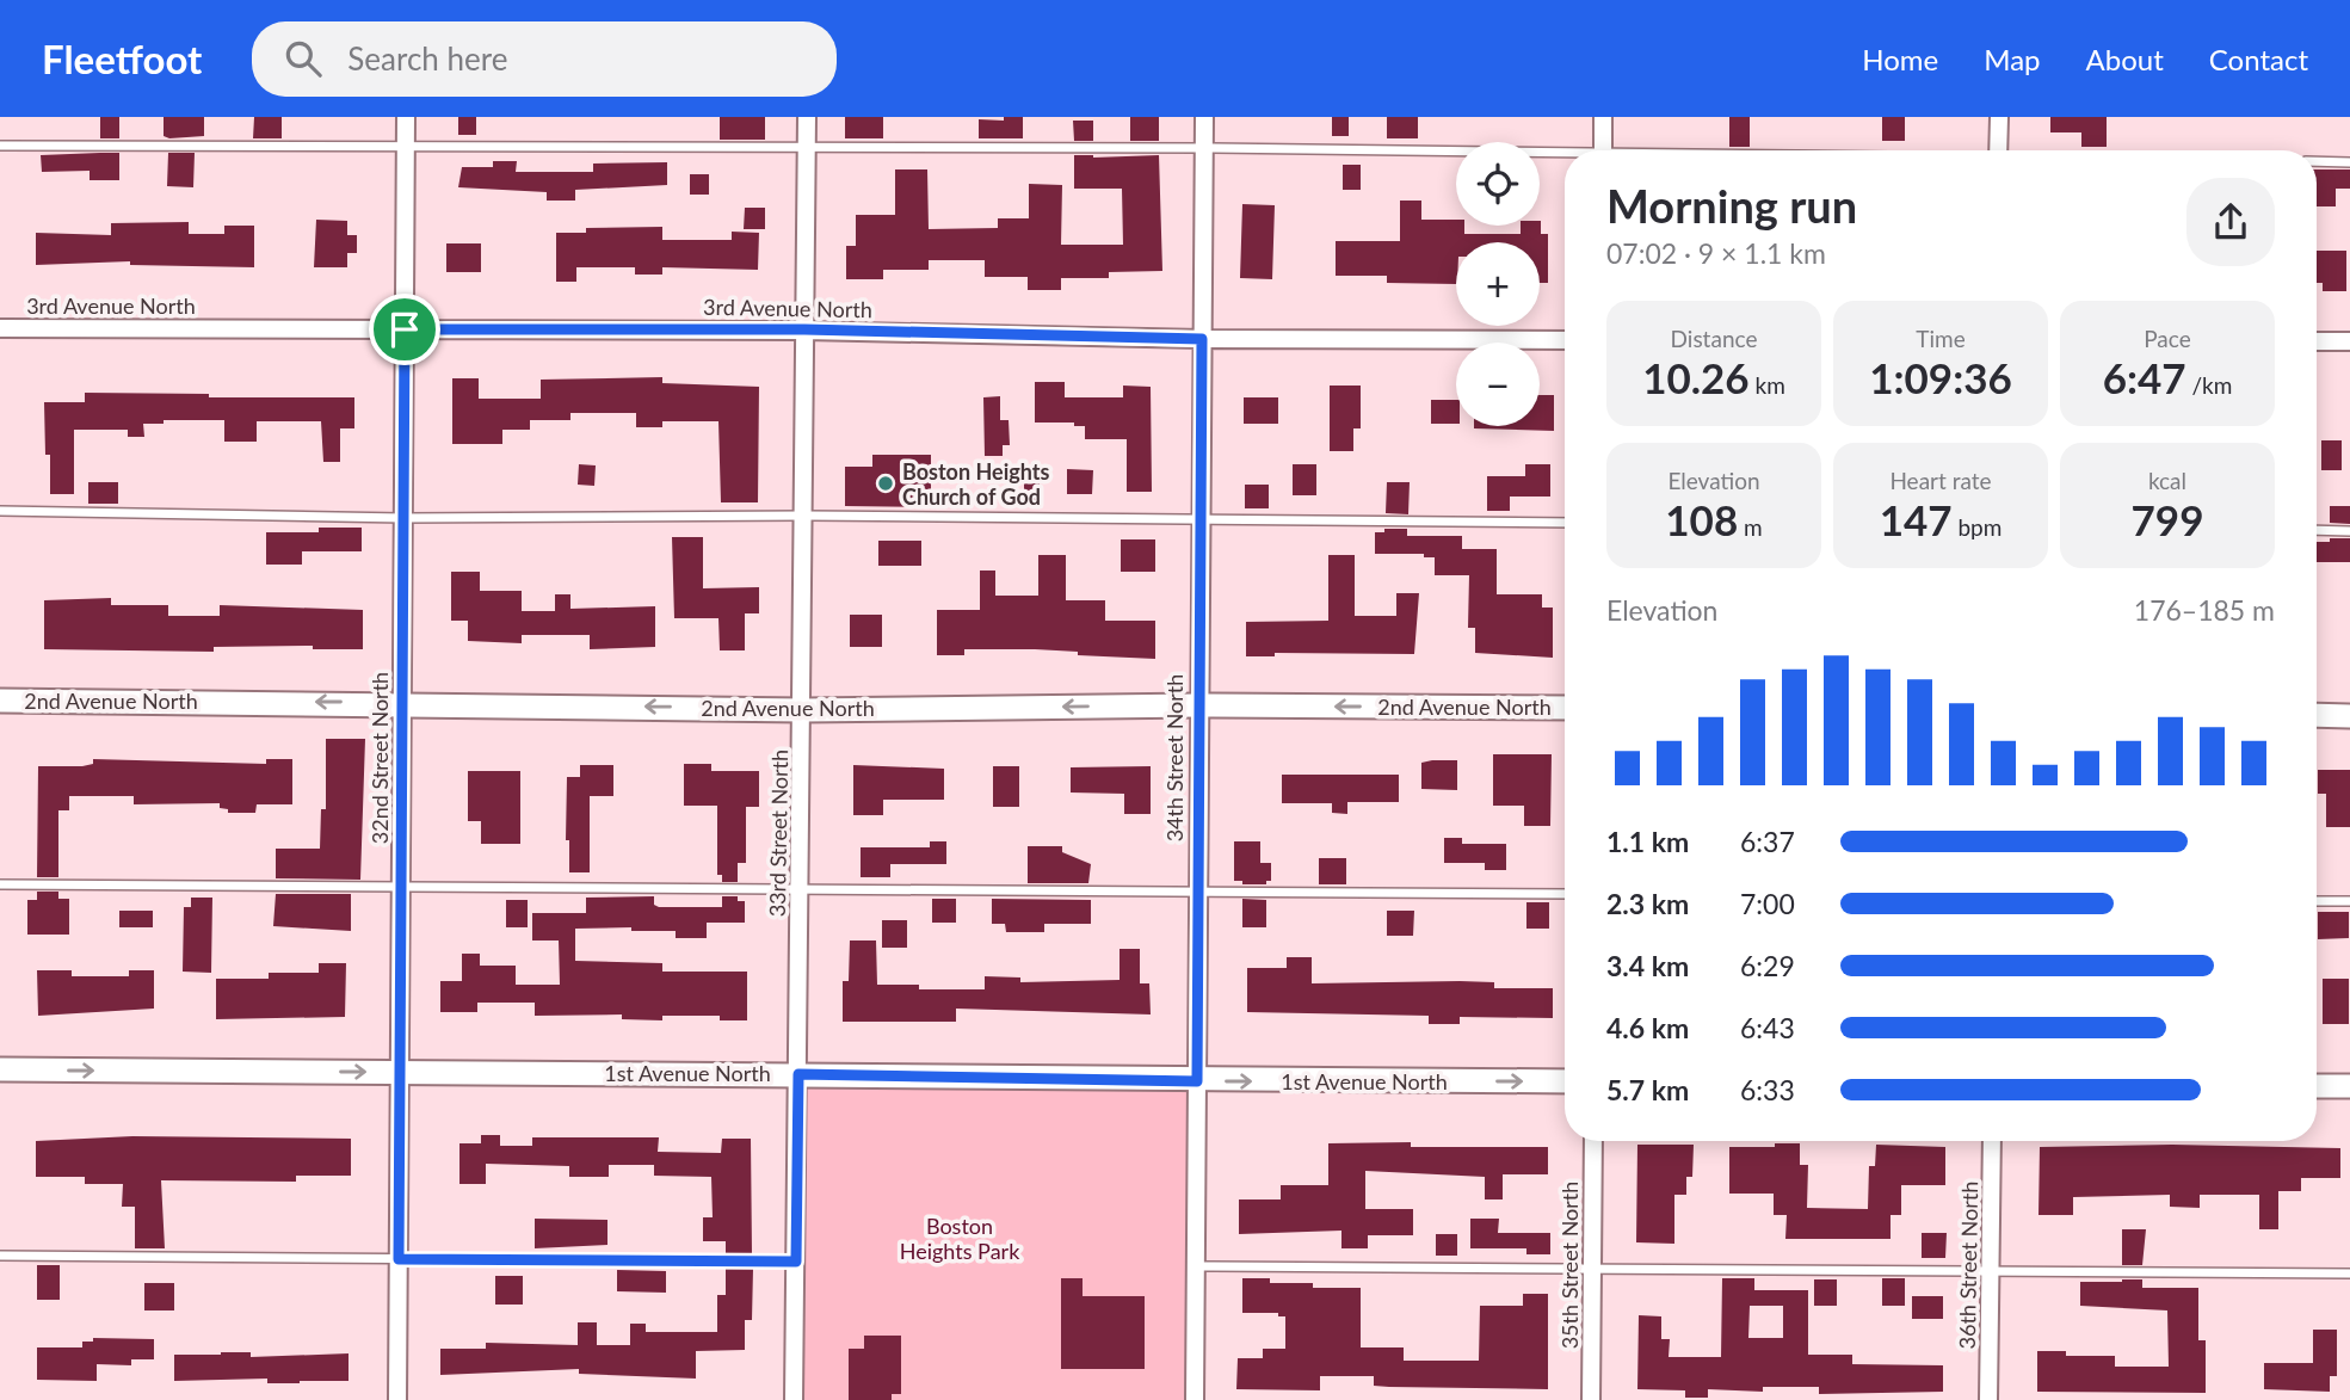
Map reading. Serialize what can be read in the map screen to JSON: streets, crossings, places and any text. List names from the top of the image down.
{
  "streets": {
    "main road": ["2nd Avenue North", "1st Avenue North"],
    "street": [
      "3rd Avenue North",
      "32nd Street North",
      "34th Street North",
      "33rd Street North",
      "35th Street North",
      "36th Street North"
    ]
  },
  "crossings": [
    ["3rd Avenue North", "32nd Street North"],
    ["3rd Avenue North", "34th Street North"],
    ["3rd Avenue North", "33rd Street North"],
    ["2nd Avenue North", "32nd Street North"],
    ["2nd Avenue North", "34th Street North"],
    ["2nd Avenue North", "33rd Street North"],
    ["32nd Street North", "1st Avenue North"],
    ["34th Street North", "1st Avenue North"],
    ["33rd Street North", "1st Avenue North"]
  ],
  "one_way": ["2nd Avenue North", "1st Avenue North"],
  "parks": ["Boston Heights Park"],
  "places": ["Boston Heights Church of God"],
  "page": {
    "header": "Fleetfoot",
    "search": "Search here",
    "nav": [
      "Home",
      "Map",
      "About",
      "Contact"
    ],
    "map_buttons": ["+", "−"],
    "heading": ["Morning run", "07:02 · 9 × 1.1 km"],
    "stats": [
      ["Distance", "10.26 km"],
      ["Time", "1:09:36"],
      ["Pace", "6:47 /km"],
      ["Elevation", "108 m"],
      ["Heart rate", "147 bpm"],
      ["kcal", "799"]
    ],
    "chart": ["Elevation", "176–185 m"],
    "list": [
      {
        "name": "1.1 km",
        "note": "6:37"
      },
      {
        "name": "2.3 km",
        "note": "7:00"
      },
      {
        "name": "3.4 km",
        "note": "6:29"
      },
      {
        "name": "4.6 km",
        "note": "6:43"
      },
      {
        "name": "5.7 km",
        "note": "6:33"
      }
    ]
  }
}
